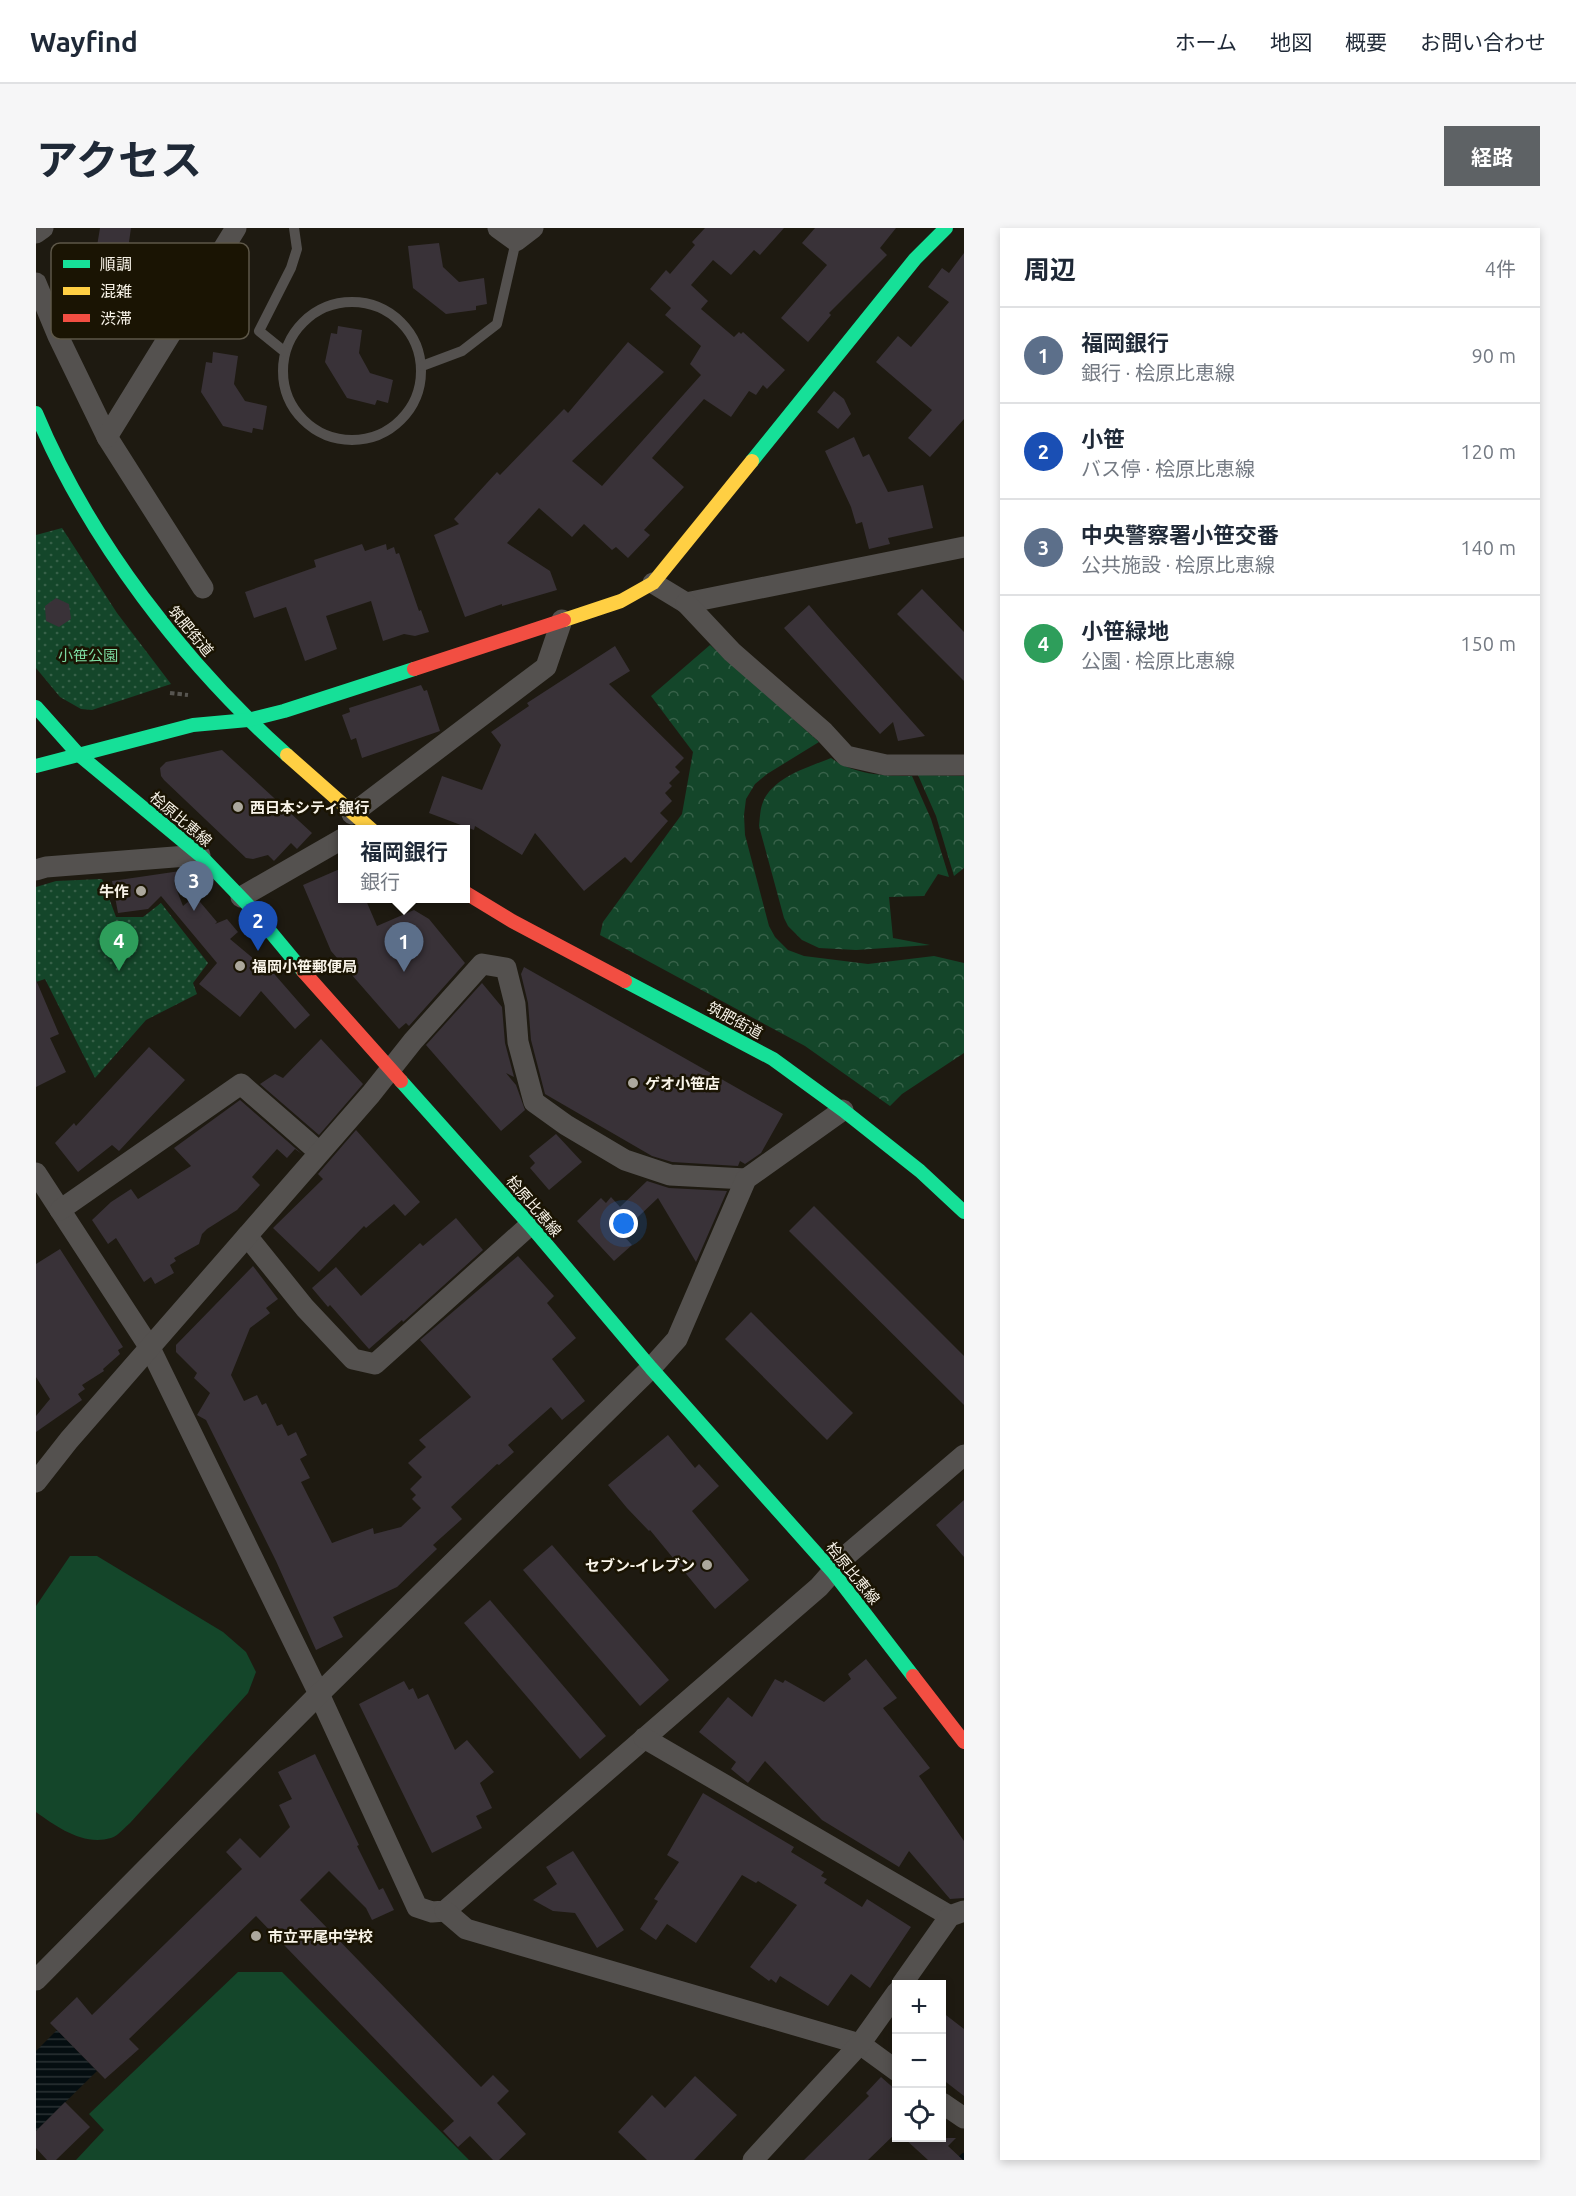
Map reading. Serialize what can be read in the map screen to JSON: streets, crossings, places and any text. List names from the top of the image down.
{
  "streets": {
    "street": ["筑肥街道", "桧原比恵線"]
  },
  "parks": ["小笹公園"],
  "places": [
    "西日本シティ銀行",
    "牛作",
    "福岡小笹郵便局",
    "ゲオ小笹店",
    "セブン-イレブン",
    "市立平尾中学校"
  ],
  "legend": ["順調", "混雑", "渋滞"],
  "page": {
    "header": "Wayfind",
    "nav": [
      "ホーム",
      "地図",
      "概要",
      "お問い合わせ"
    ],
    "title": "アクセス",
    "buttons": "経路",
    "heading": ["周辺", "4件"],
    "list": [
      {
        "mark": "1",
        "name": "福岡銀行",
        "note": "銀行 · 桧原比恵線",
        "value": "90 m"
      },
      {
        "mark": "2",
        "name": "小笹",
        "note": "バス停 · 桧原比恵線",
        "value": "120 m"
      },
      {
        "mark": "3",
        "name": "中央警察署小笹交番",
        "note": "公共施設 · 桧原比恵線",
        "value": "140 m"
      },
      {
        "mark": "4",
        "name": "小笹緑地",
        "note": "公園 · 桧原比恵線",
        "value": "150 m"
      }
    ],
    "popup": ["福岡銀行", "銀行"],
    "pins": [
      "3",
      "2",
      "4",
      "1"
    ],
    "map_buttons": ["+", "−"]
  }
}
